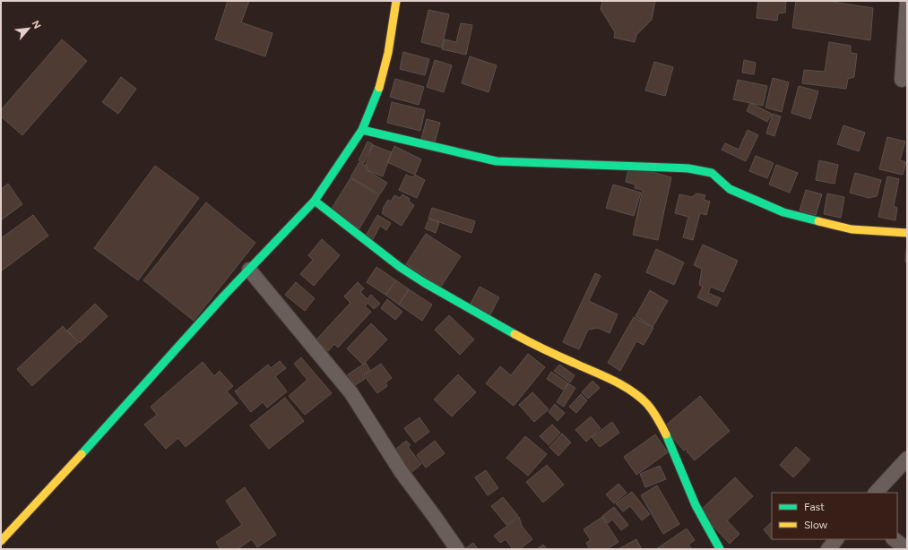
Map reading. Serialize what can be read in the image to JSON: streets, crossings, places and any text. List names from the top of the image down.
{
  "legend": ["Fast", "Slow"],
  "north": "top right"
}
